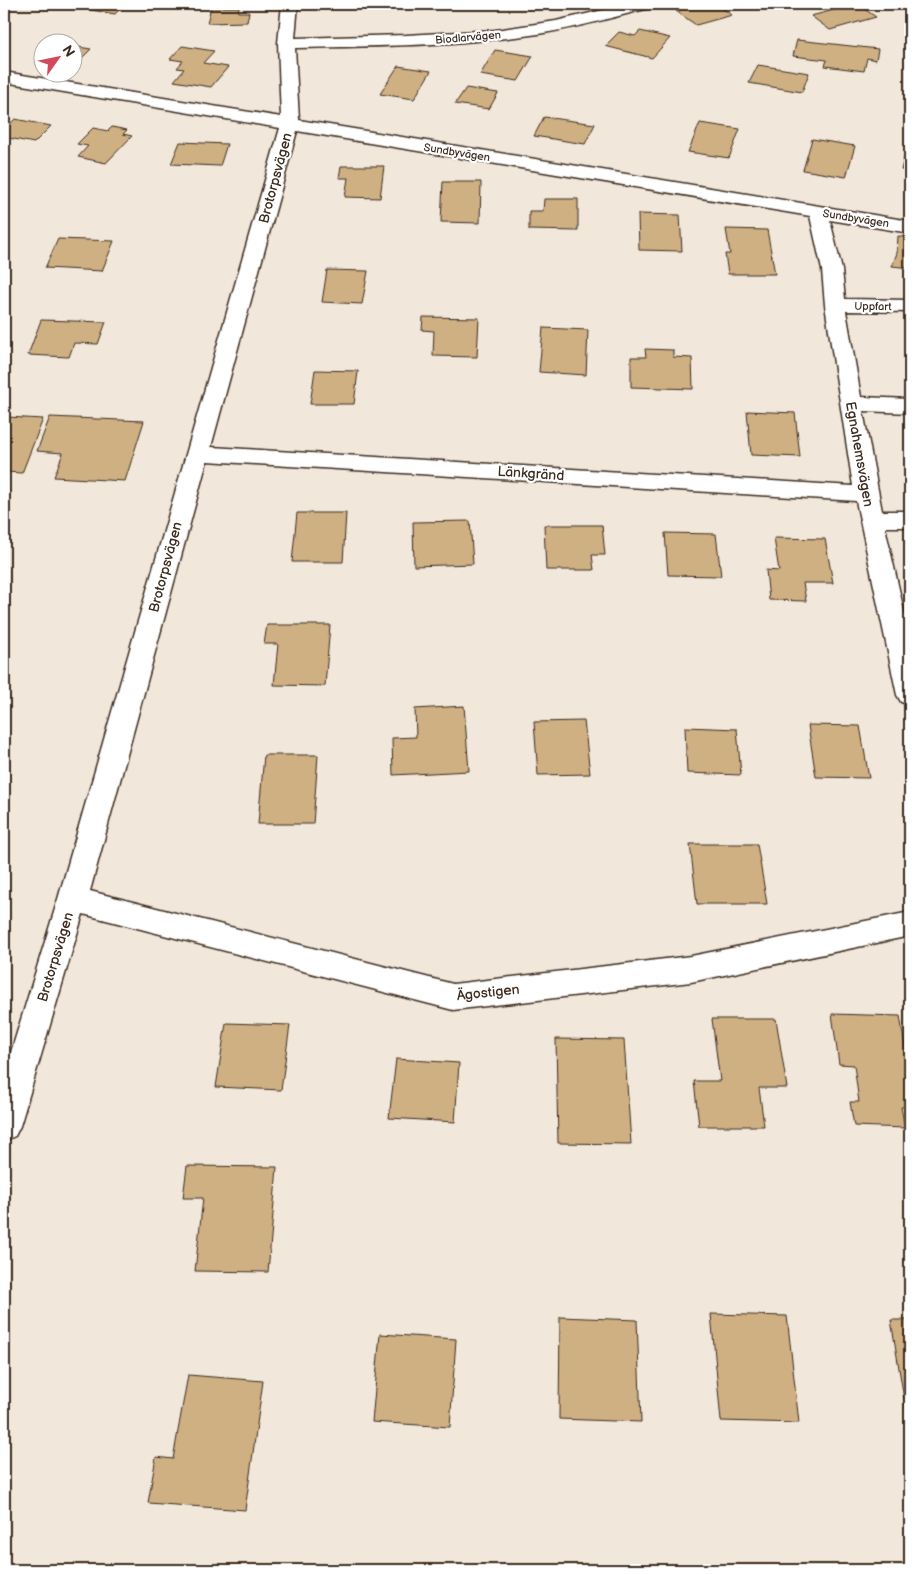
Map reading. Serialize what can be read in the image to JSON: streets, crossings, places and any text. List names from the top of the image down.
{
  "streets": {
    "street": [
      "Biodlarvägen",
      "Sundbyvägen",
      "Brotorpsvägen",
      "Uppfart",
      "Egnahemsvägen",
      "Länkgränd",
      "Ägostigen"
    ]
  },
  "crossings": [
    ["Biodlarvägen", "Brotorpsvägen"],
    ["Sundbyvägen", "Brotorpsvägen"],
    ["Sundbyvägen", "Egnahemsvägen"],
    ["Brotorpsvägen", "Länkgränd"],
    ["Brotorpsvägen", "Ägostigen"],
    ["Uppfart", "Egnahemsvägen"],
    ["Egnahemsvägen", "Länkgränd"]
  ],
  "north": "top right"
}
